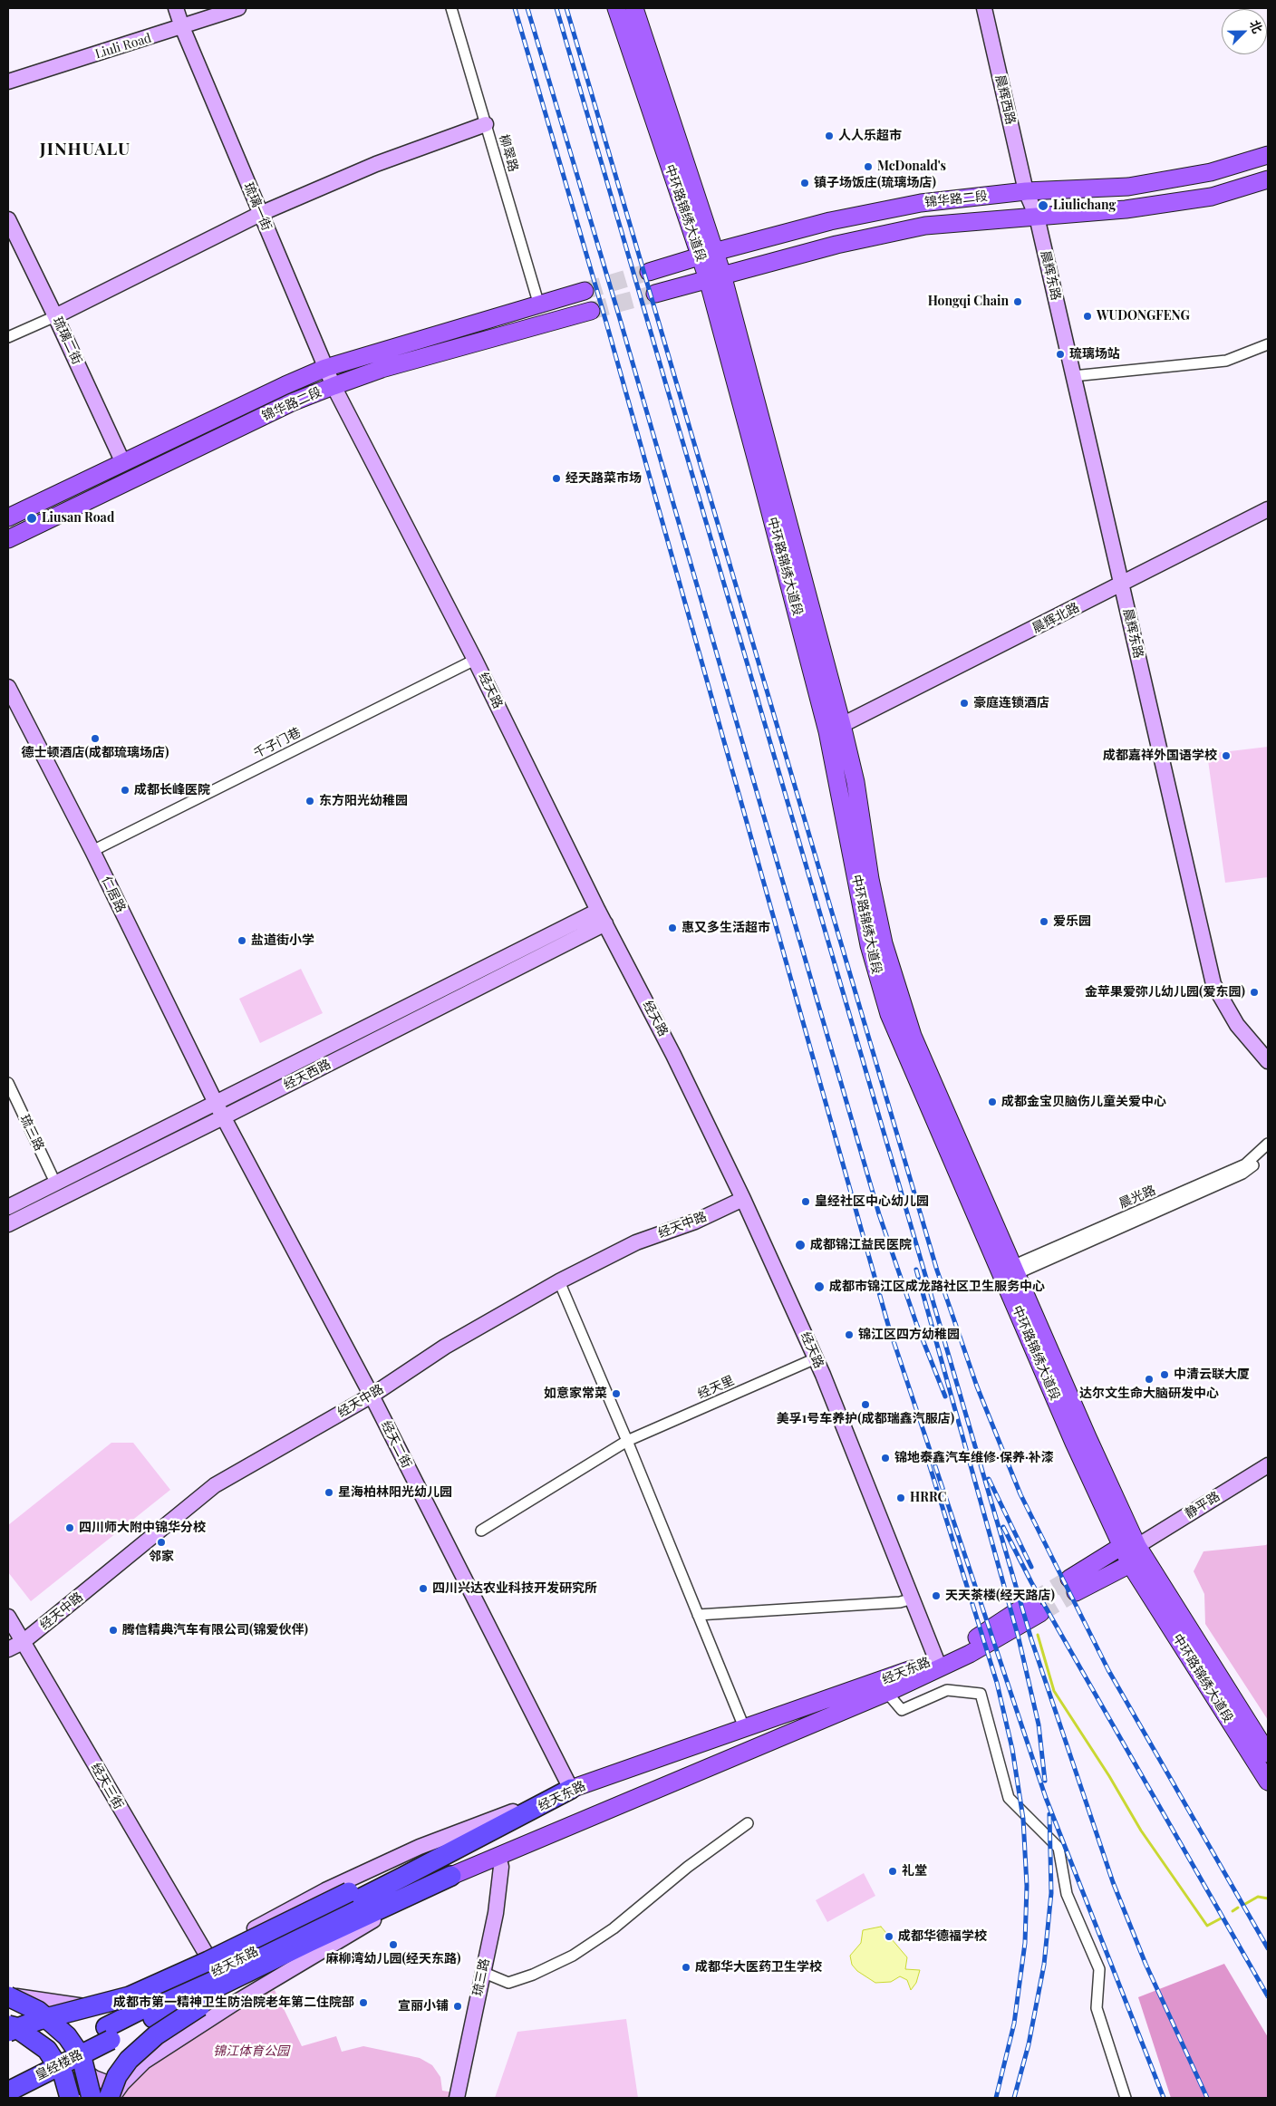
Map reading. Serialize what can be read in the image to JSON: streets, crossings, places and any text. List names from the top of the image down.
{
  "streets": {
    "highway": ["经天东路", "皇经楼路"],
    "main road": ["锦华路二段", "中环路锦绣大道段"],
    "street": [
      "Liuli Road",
      "晨辉西路",
      "柳翠路",
      "琉璃一街",
      "晨辉东路",
      "琉璃二街",
      "晨辉北路",
      "经天路",
      "千子门巷",
      "仁居路",
      "经天西路",
      "琉三路",
      "晨光路",
      "经天中路",
      "经天里",
      "经天二街",
      "静平路",
      "经天三街"
    ]
  },
  "crossings": [
    ["Liuli Road", "琉璃一街"],
    ["晨辉西路", "锦华路二段"],
    ["晨辉西路", "晨辉东路"],
    ["柳翠路", "锦华路二段"],
    ["锦华路二段", "琉璃一街"],
    ["锦华路二段", "中环路锦绣大道段"],
    ["锦华路二段", "晨辉东路"],
    ["锦华路二段", "琉璃二街"],
    ["锦华路二段", "经天路"],
    ["琉璃一街", "经天路"],
    ["中环路锦绣大道段", "晨辉北路"],
    ["中环路锦绣大道段", "晨光路"],
    ["中环路锦绣大道段", "静平路"],
    ["晨辉东路", "晨辉北路"],
    ["经天路", "千子门巷"],
    ["经天路", "经天西路"],
    ["经天路", "经天中路"],
    ["经天路", "经天里"],
    ["经天路", "经天东路"],
    ["千子门巷", "仁居路"],
    ["仁居路", "经天西路"],
    ["仁居路", "经天二街"],
    ["经天西路", "琉三路"],
    ["经天西路", "经天二街"],
    ["琉三路", "经天东路"],
    ["经天中路", "经天二街"],
    ["经天中路", "经天三街"],
    ["经天二街", "经天东路"],
    ["经天东路", "皇经楼路"]
  ],
  "districts": ["JINHUALU"],
  "parks": ["锦江体育公园"],
  "places": [
    "人人乐超市",
    "McDonald's",
    "镇子场饭庄(琉璃场店)",
    "Liulichang",
    "Hongqi Chain",
    "WUDONGFENG",
    "琉璃场站",
    "经天路菜市场",
    "Liusan Road",
    "豪庭连锁酒店",
    "德士顿酒店(成都琉璃场店)",
    "成都嘉祥外国语学校",
    "成都长峰医院",
    "东方阳光幼稚园",
    "爱乐园",
    "惠又多生活超市",
    "盐道街小学",
    "金苹果爱弥儿幼儿园(爱东园)",
    "成都金宝贝脑伤儿童关爱中心",
    "皇经社区中心幼儿园",
    "成都锦江益民医院",
    "成都市锦江区成龙路社区卫生服务中心",
    "锦江区四方幼稚园",
    "中清云联大厦",
    "达尔文生命大脑研发中心",
    "如意家常菜",
    "美孚1号车养护(成都瑞鑫汽服店)",
    "锦地泰鑫汽车维修·保养·补漆",
    "星海柏林阳光幼儿园",
    "HRRC",
    "四川师大附中锦华分校",
    "邻家",
    "四川兴达农业科技开发研究所",
    "天天茶楼(经天路店)",
    "腾信精典汽车有限公司(锦爱伙伴)",
    "礼堂",
    "成都华德福学校",
    "麻柳湾幼儿园(经天东路)",
    "成都华大医药卫生学校",
    "成都市第一精神卫生防治院老年第二住院部",
    "宣丽小铺"
  ],
  "north": "top right"
}
